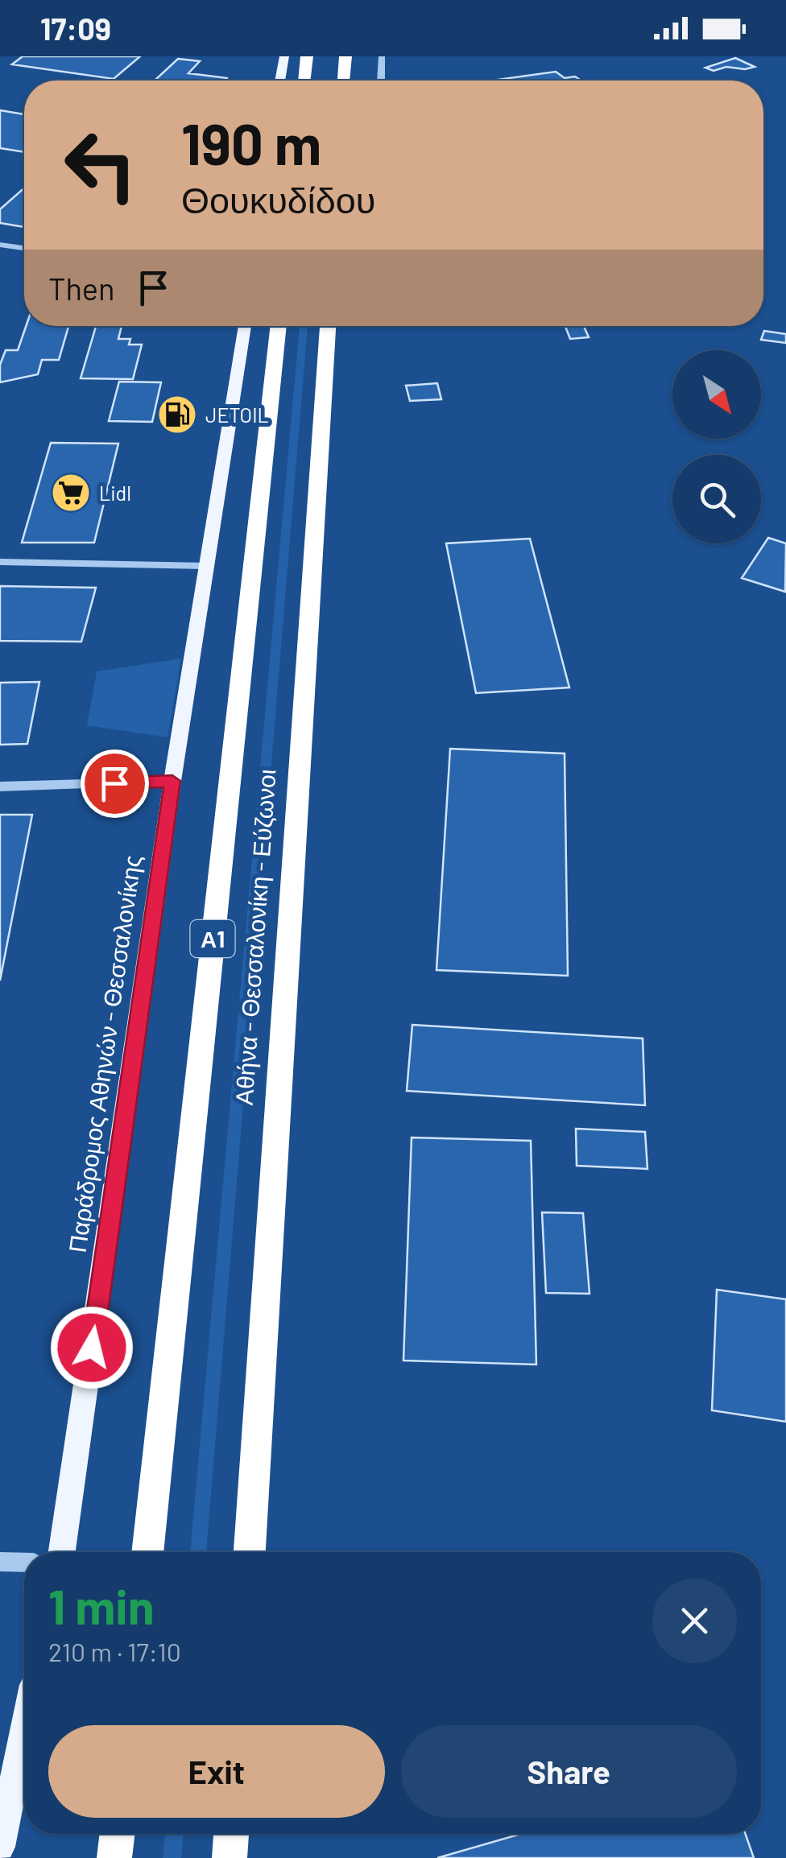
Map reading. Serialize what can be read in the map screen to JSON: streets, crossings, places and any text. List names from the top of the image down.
{
  "streets": {
    "highway": ["Αθήνα - Θεσσαλονίκη - Εύζωνοι", "Α1"],
    "main road": ["Παράδρομος Αθηνών - Θεσσαλονίκης"]
  },
  "places": {
    "fuel station": ["JETOIL"],
    "supermarket": ["Lidl"]
  },
  "north": "bottom right",
  "page": {
    "status": "17:09",
    "turn": ["190 m", "Θουκυδίδου"],
    "then": "Then",
    "heading": ["1 min", "210 m · 17:10"],
    "buttons": ["Exit", "Share"]
  }
}
